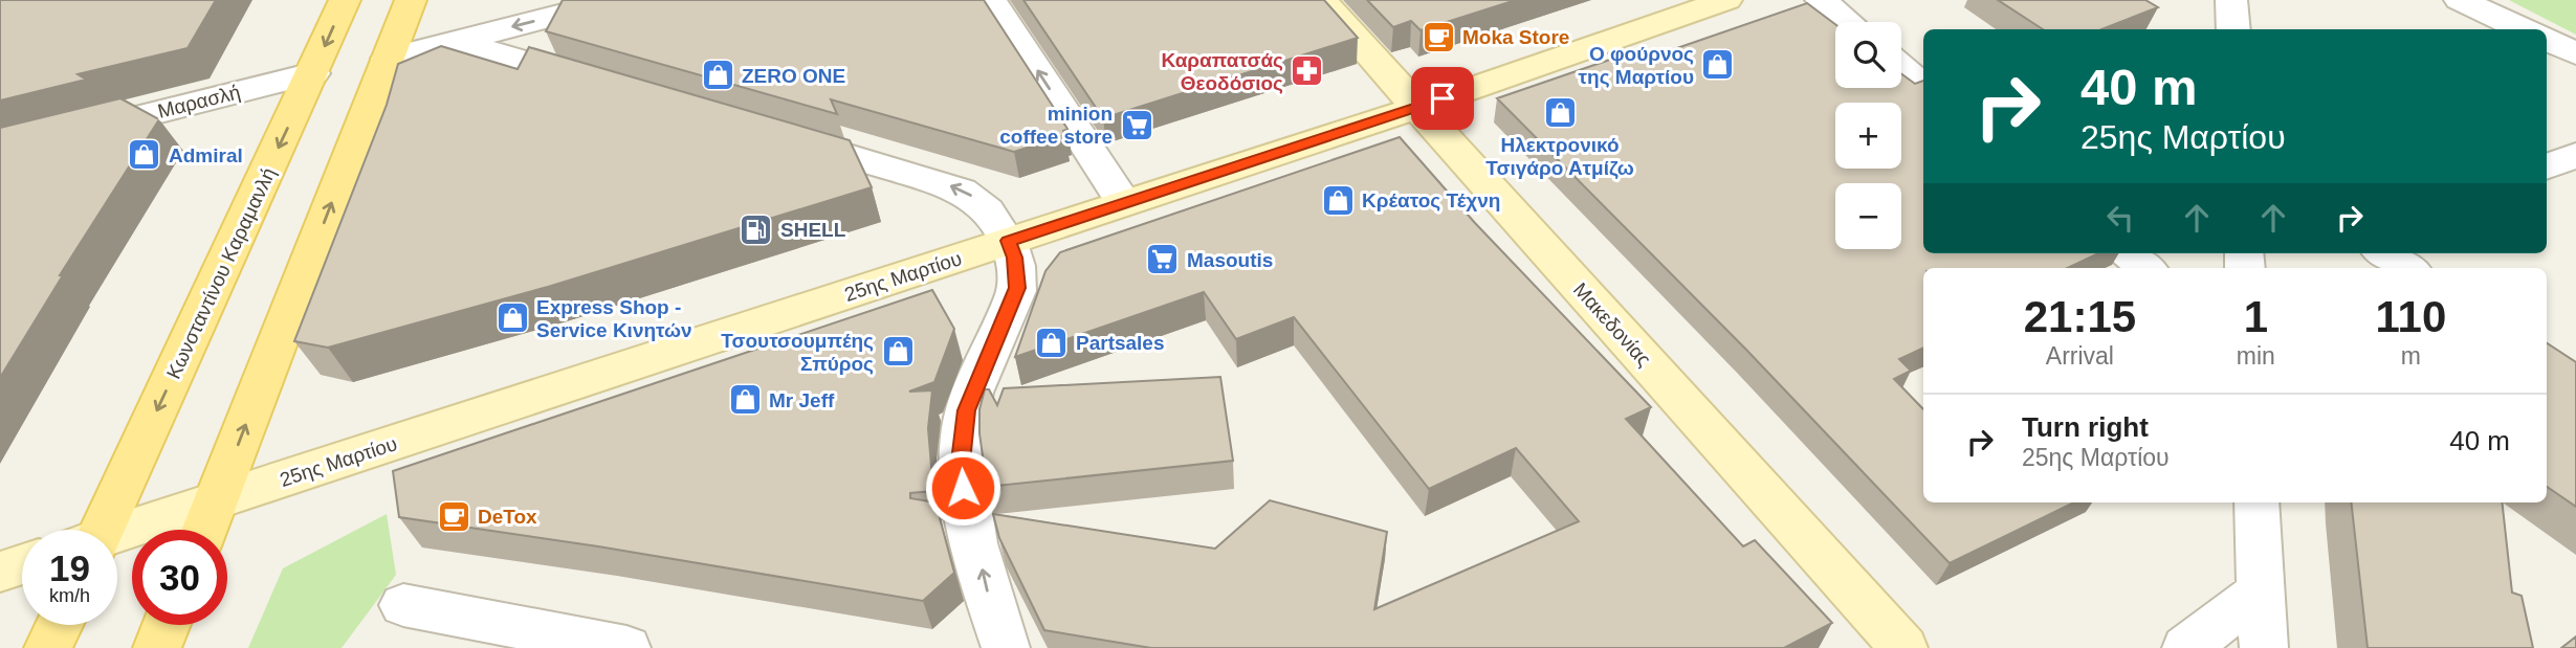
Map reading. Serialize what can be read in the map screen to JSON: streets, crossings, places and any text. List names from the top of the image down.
{
  "streets": {
    "main road": ["Κωνσταντίνου Καραμανλή", "25ης Μαρτίου", "Μακεδονίας"],
    "street": ["Μαρασλή"]
  },
  "crossings": [
    ["Μαρασλή", "Κωνσταντίνου Καραμανλή"],
    ["25ης Μαρτίου", "Μακεδονίας"]
  ],
  "places": {
    "cafe": ["Moka Store", "DeTox"],
    "shop": [
      "Ο φούρνος της Μαρτίου",
      "ZERO ONE",
      "Ηλεκτρονικό Τσιγάρο Ατμίζω",
      "Admiral",
      "Κρέατος Τέχνη",
      "Express Shop - Service Κινητών",
      "Partsales",
      "Τσουτσουμπέης Σπύρος",
      "Mr Jeff"
    ],
    "pharmacy": ["Καραπατσάς Θεοδόσιος"],
    "supermarket": ["minion coffee store", "Masoutis"],
    "fuel station": ["SHELL"]
  },
  "page": {
    "map_buttons": ["+", "−"],
    "turn": ["40 m", "25ης Μαρτίου"],
    "eta": [
      "21:15",
      "Arrival",
      "1",
      "min",
      "110",
      "m"
    ],
    "list": [
      {
        "name": "Turn right",
        "note": "25ης Μαρτίου",
        "value": "40 m"
      }
    ],
    "speed": "19 km/h",
    "limit": "30"
  }
}
